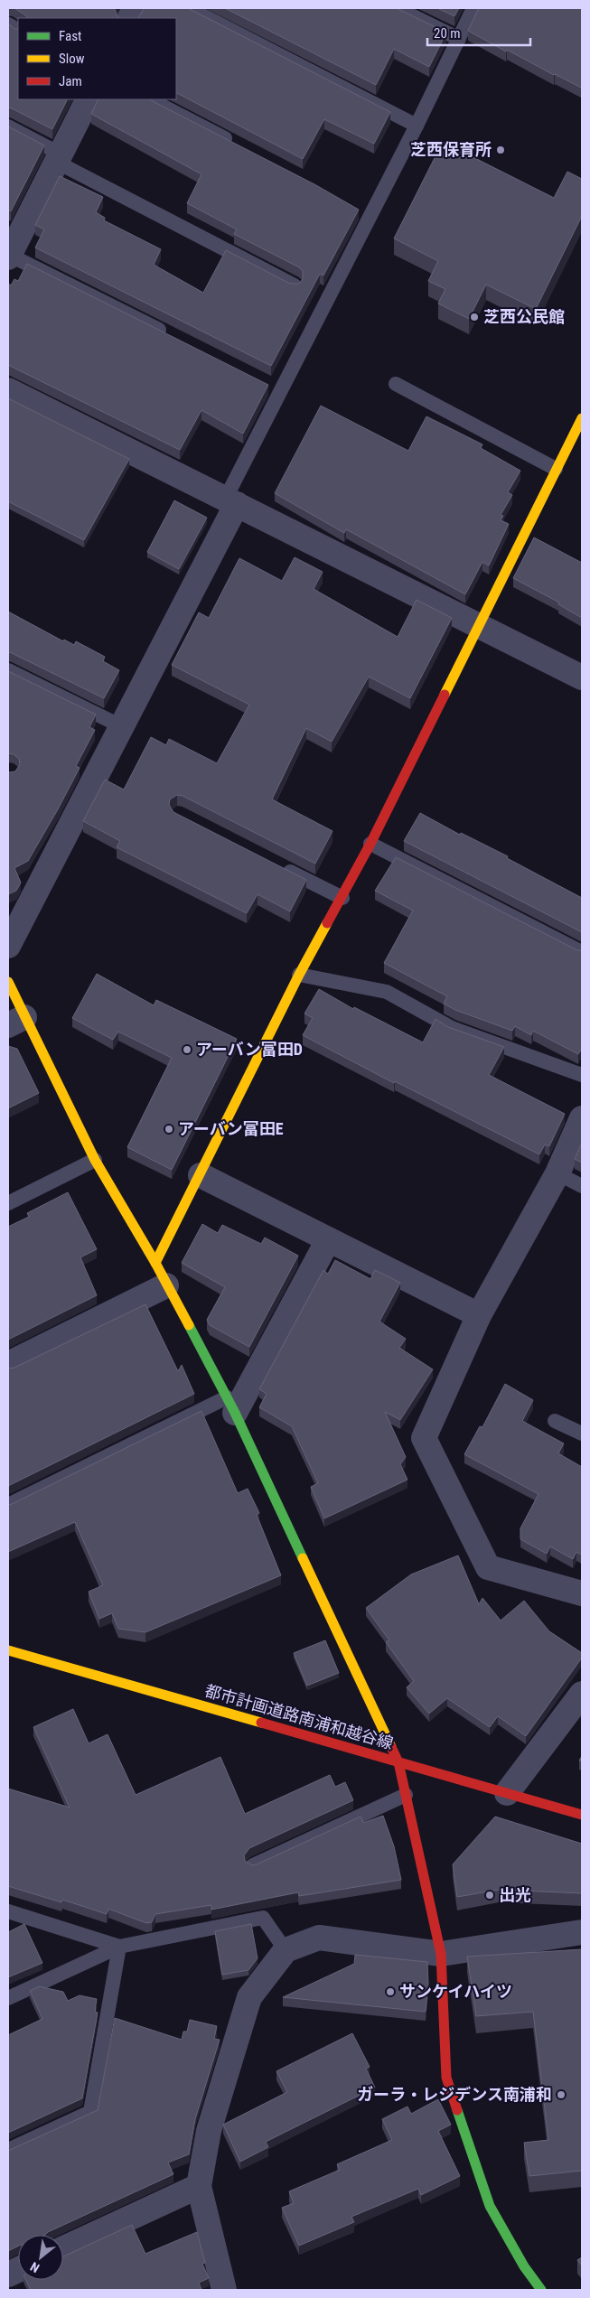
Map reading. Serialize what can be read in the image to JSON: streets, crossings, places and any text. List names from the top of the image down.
{
  "streets": {
    "street": ["都市計画道路南浦和越谷線"]
  },
  "places": [
    "芝西保育所",
    "芝西公民館",
    "アーバン富田D",
    "アーバン富田E",
    "出光",
    "サンケイハイツ",
    "ガーラ・レジデンス南浦和"
  ],
  "legend": ["Fast", "Slow", "Jam"],
  "scale_bar": "20 m",
  "north": "bottom left"
}
